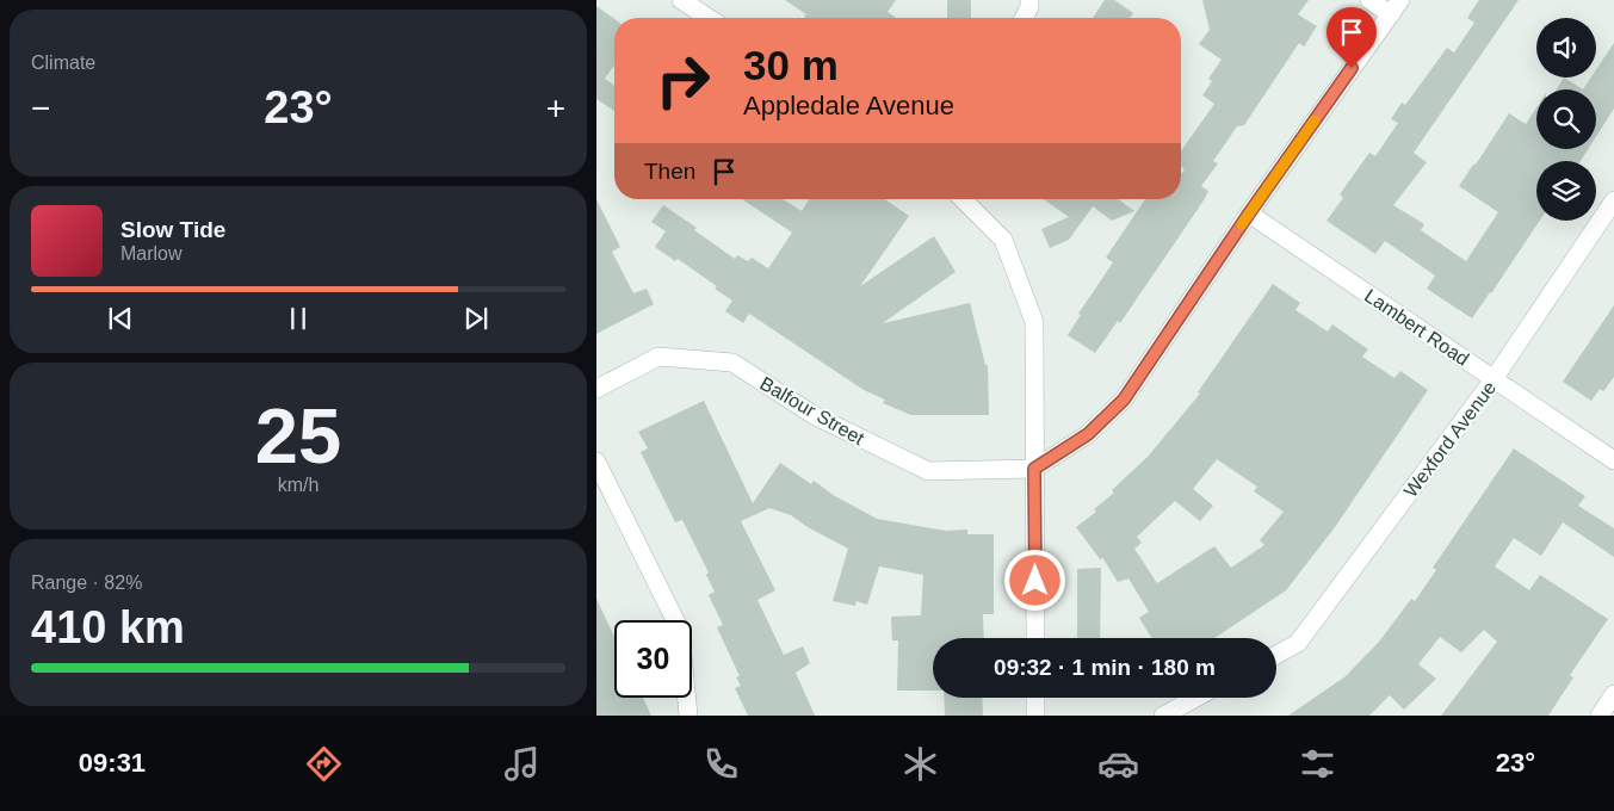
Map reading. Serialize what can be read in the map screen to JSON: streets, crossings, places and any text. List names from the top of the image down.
{
  "streets": {
    "street": ["Lambert Road", "Balfour Street", "Wexford Avenue"]
  },
  "crossings": [
    ["Lambert Road", "Wexford Avenue"]
  ],
  "page": {
    "tile": [
      "Climate",
      ["25", "km/h"],
      ["Range · 82%", "410 km"]
    ],
    "turn": ["30 m", "Appledale Avenue"],
    "heat": ["−", "23°", "+"],
    "then": "Then",
    "song": ["Slow Tide", "Marlow"],
    "limit": "30",
    "trip": "09:32 · 1 min · 180 m",
    "tabs": ["09:31", "23°"]
  }
}
